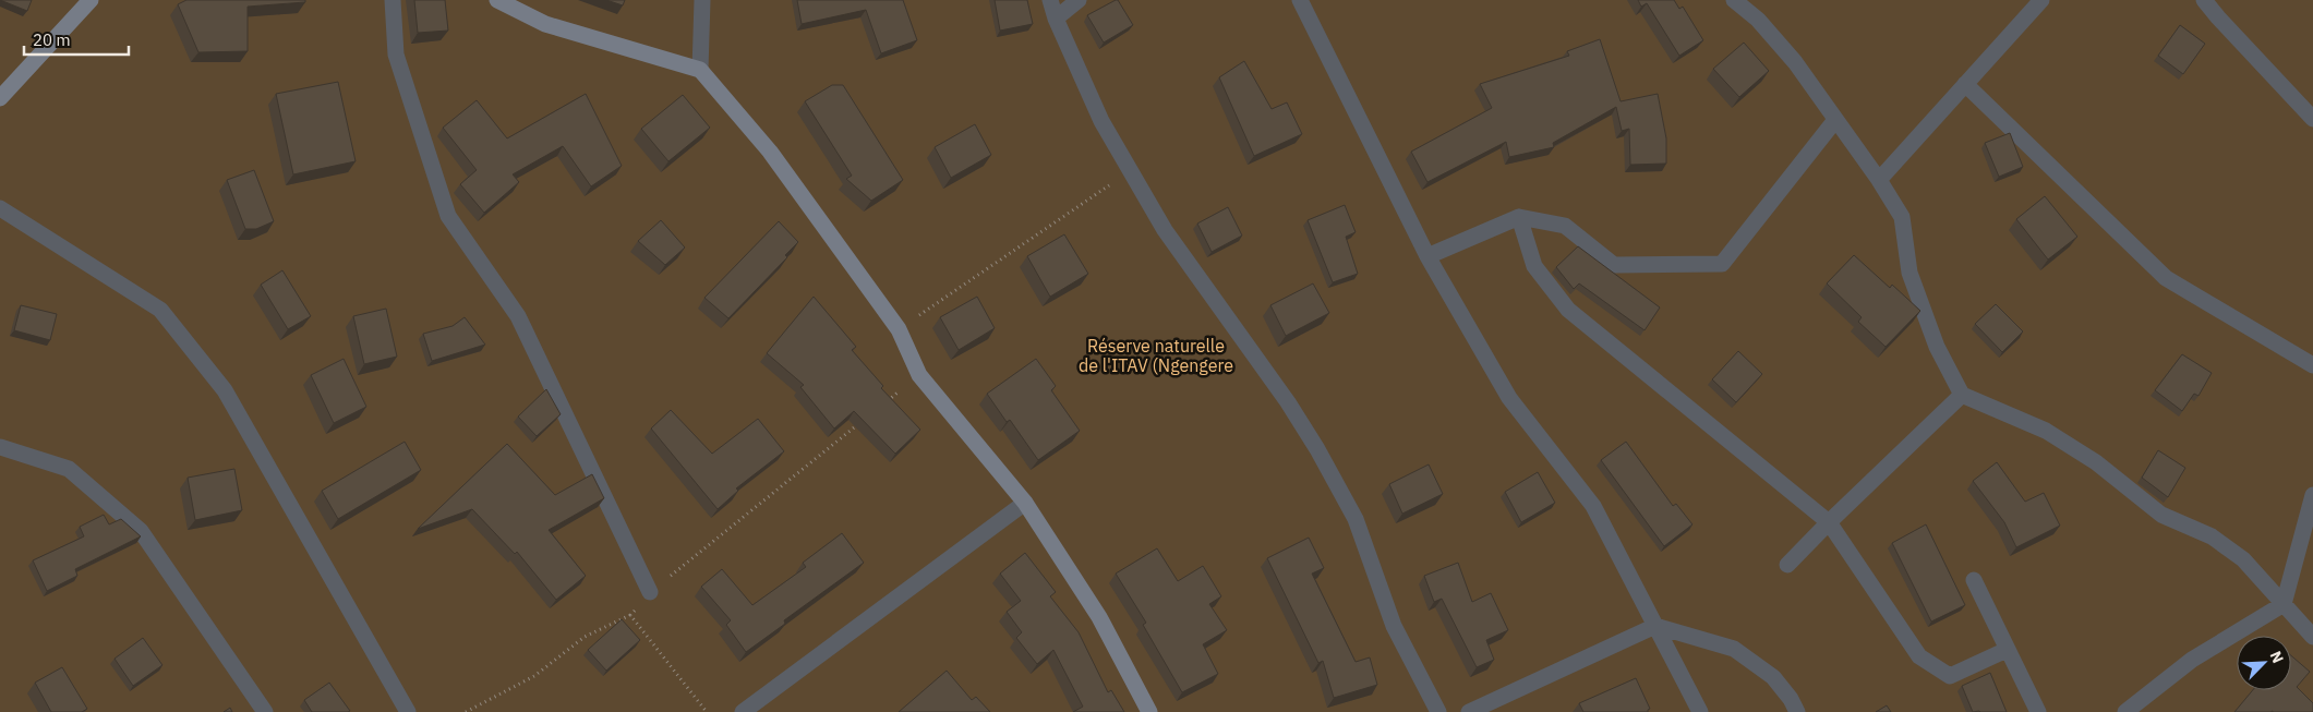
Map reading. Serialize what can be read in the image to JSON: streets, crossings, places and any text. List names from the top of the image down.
{
  "parks": ["Réserve naturelle de l'ITAV (Ngengere"],
  "scale_bar": "20 m",
  "north": "top right"
}
